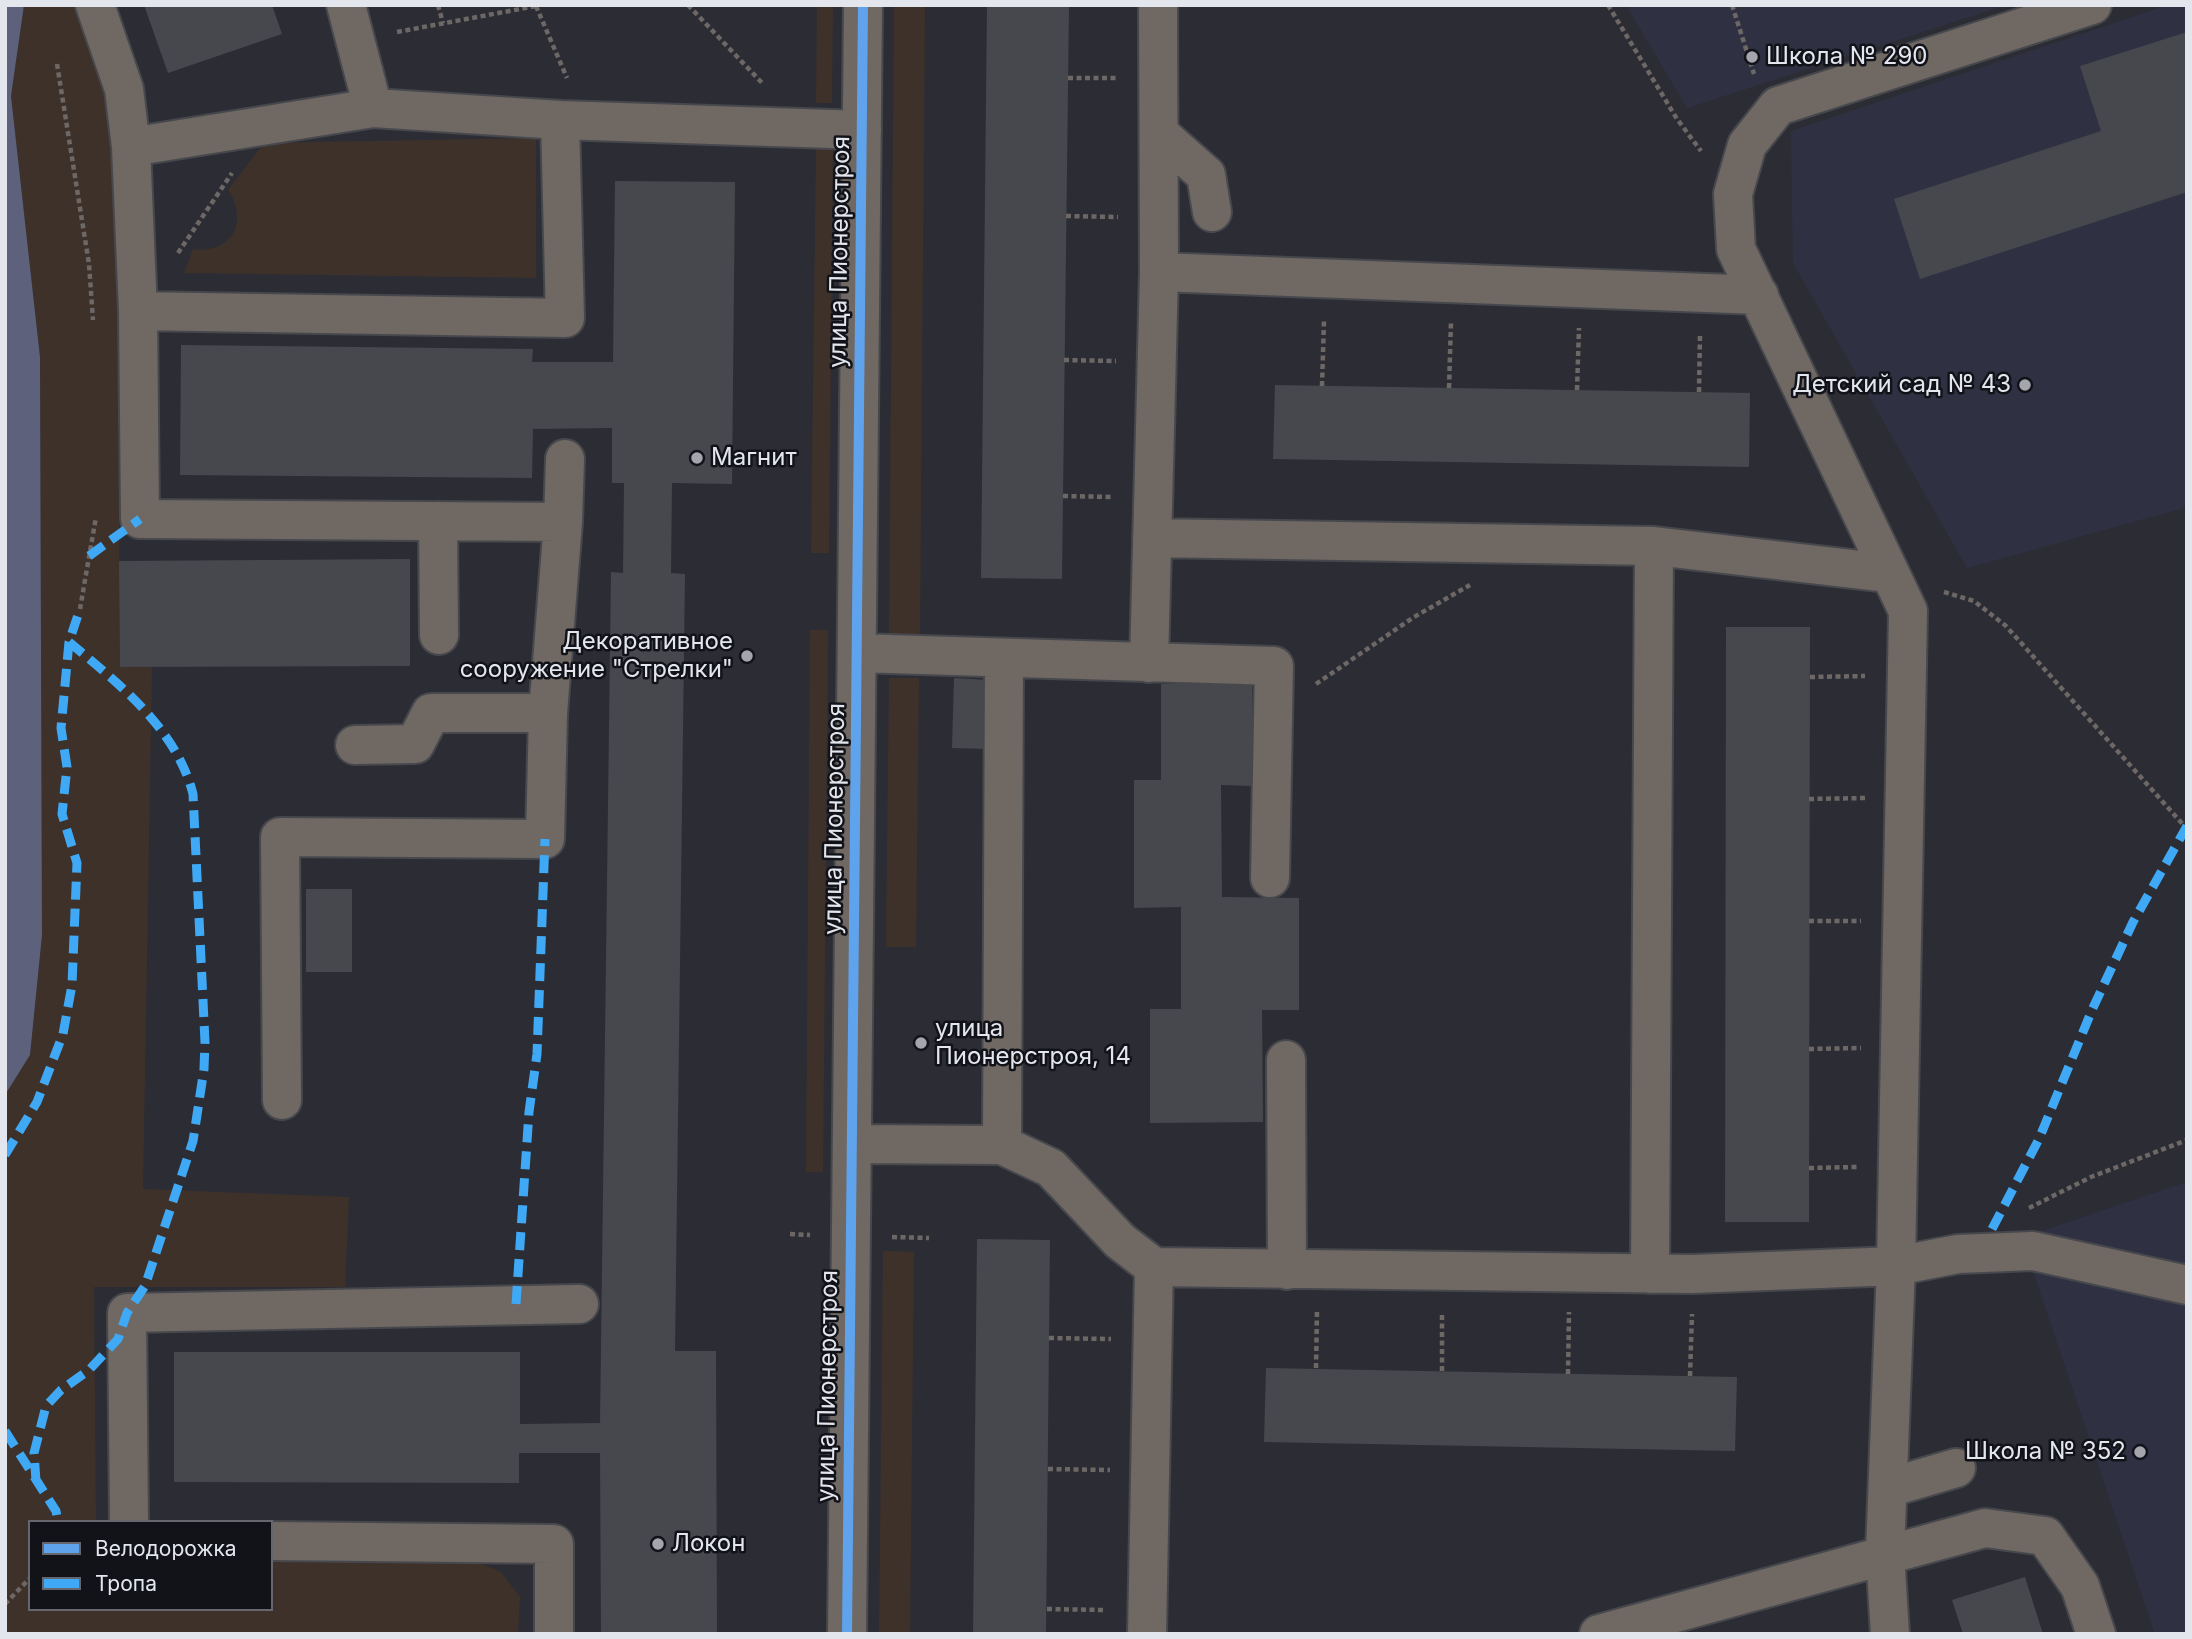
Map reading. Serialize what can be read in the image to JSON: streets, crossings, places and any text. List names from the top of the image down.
{
  "streets": {
    "street": ["улица Пионерстроя"]
  },
  "places": [
    "Школа № 290",
    "Детский сад № 43",
    "Магнит",
    "Декоративное сооружение \"Стрелки\"",
    "улица Пионерстроя, 14",
    "Школа № 352",
    "Локон"
  ],
  "legend": ["Велодорожка", "Тропа"]
}
